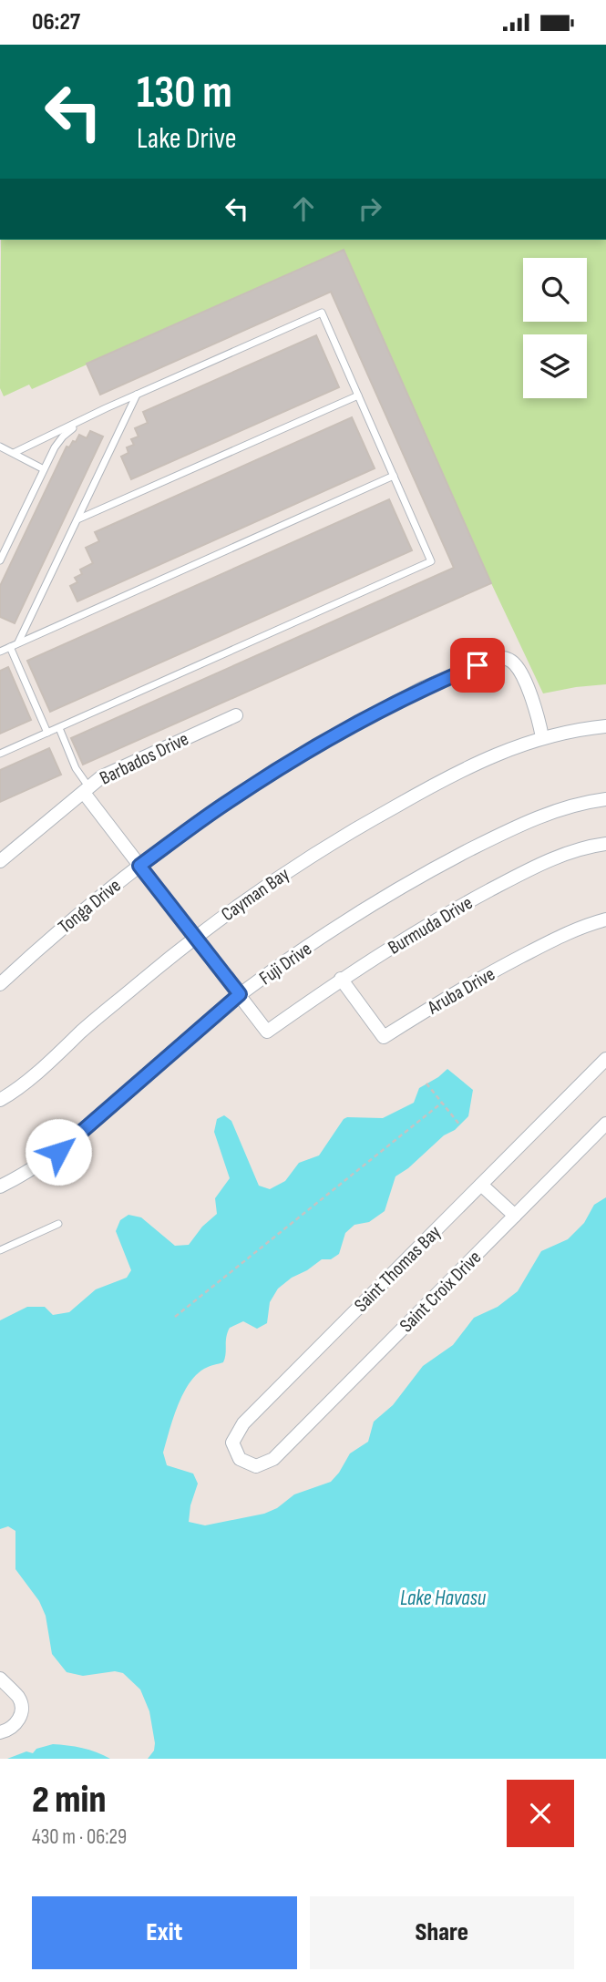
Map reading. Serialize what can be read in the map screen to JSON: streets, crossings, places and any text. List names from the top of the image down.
{
  "streets": {
    "street": [
      "Barbados Drive",
      "Cayman Bay",
      "Tonga Drive",
      "Burmuda Drive",
      "Fuji Drive",
      "Aruba Drive",
      "Saint Thomas Bay",
      "Saint Croix Drive"
    ]
  },
  "crossings": [
    ["Cayman Bay", "Tonga Drive"],
    ["Burmuda Drive", "Fuji Drive"],
    ["Burmuda Drive", "Aruba Drive"],
    ["Saint Thomas Bay", "Saint Croix Drive"]
  ],
  "water": ["Lake Havasu"],
  "page": {
    "status": "06:27",
    "turn": ["130 m", "Lake Drive"],
    "heading": ["2 min", "430 m · 06:29"],
    "buttons": ["Exit", "Share"]
  }
}
